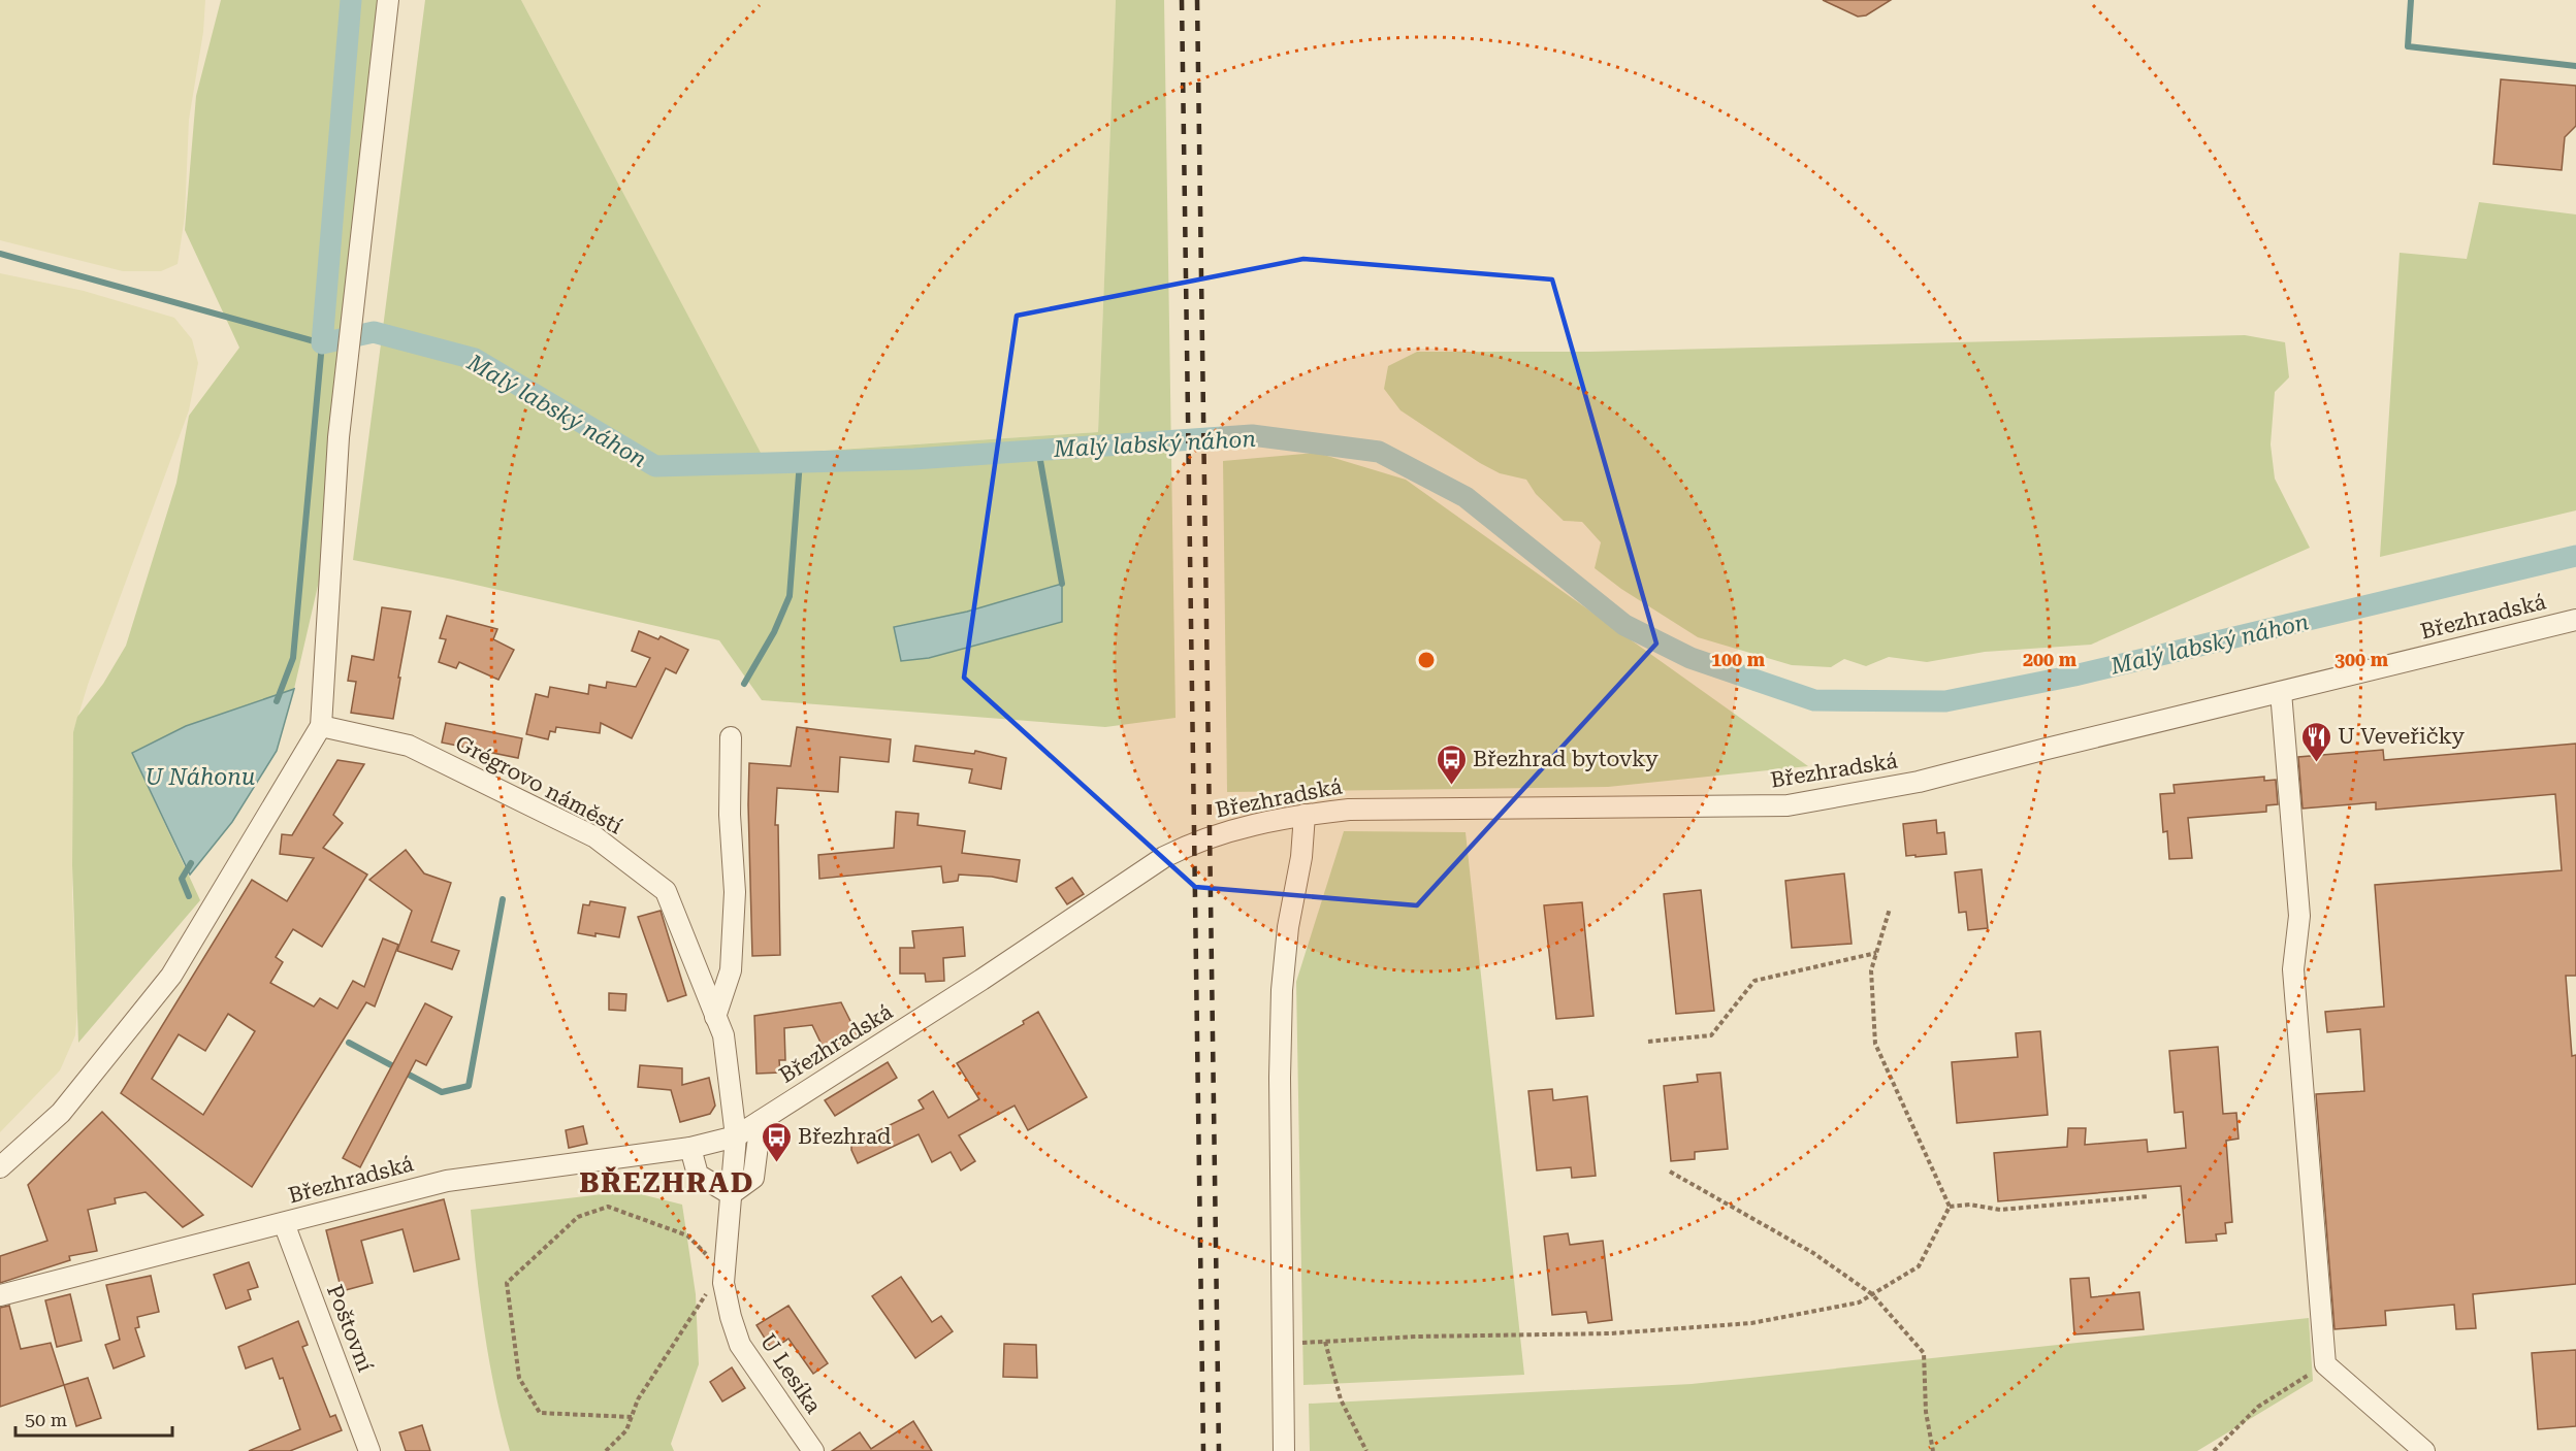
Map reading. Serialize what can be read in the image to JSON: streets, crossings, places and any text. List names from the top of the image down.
{
  "streets": {
    "street": [
      "Březhradská",
      "Grégrovo náměstí",
      "Poštovní",
      "U Lesíka"
    ]
  },
  "crossings": [
    ["Březhradská", "Grégrovo náměstí"],
    ["Březhradská", "Poštovní"],
    ["Březhradská", "U Lesíka"],
    ["Grégrovo náměstí", "U Lesíka"]
  ],
  "districts": ["BŘEZHRAD"],
  "water": ["Malý labský náhon", "U Náhonu"],
  "places": {
    "restaurant": ["U Veveřičky"],
    "bus stop": ["Březhrad bytovky", "Březhrad"]
  },
  "scale_bar": "50 m",
  "rings": ["100 m", "200 m", "300 m"]
}
